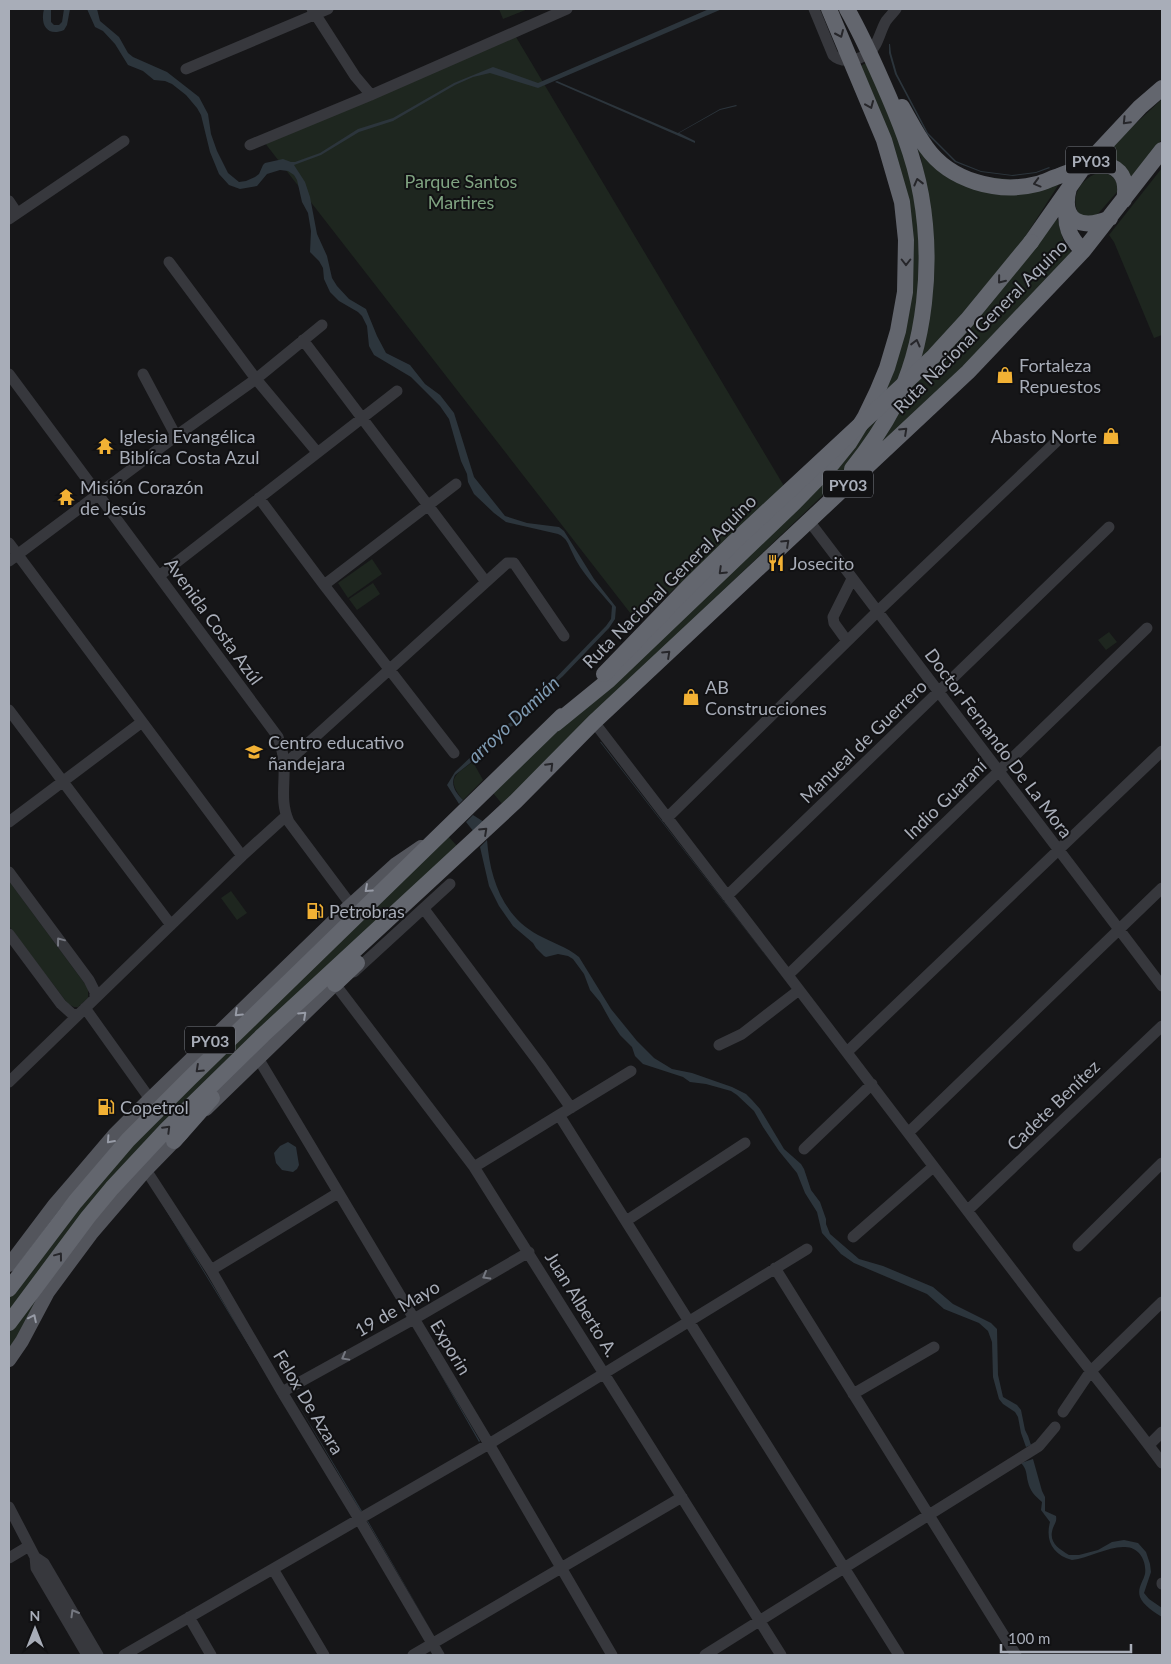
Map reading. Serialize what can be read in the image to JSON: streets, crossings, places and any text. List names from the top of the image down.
{
  "streets": {
    "highway": ["PY03", "Ruta Nacional General Aquino"],
    "street": [
      "Avenida Costa Azúl",
      "Manueal de Guerrero",
      "Doctor Fernando De La Mora",
      "Indio Guaraní",
      "Cadete Benítez",
      "Juan Alberto A.",
      "19 de Mayo",
      "Exporin",
      "Felox De Azara"
    ]
  },
  "crossings": [
    ["PY03", "Ruta Nacional General Aquino"],
    ["PY03", "Avenida Costa Azúl"],
    ["PY03", "Doctor Fernando De La Mora"],
    ["PY03", "Juan Alberto A."],
    ["PY03", "Exporin"],
    ["PY03", "Felox De Azara"],
    ["Ruta Nacional General Aquino", "Doctor Fernando De La Mora"],
    ["Manueal de Guerrero", "Doctor Fernando De La Mora"],
    ["Doctor Fernando De La Mora", "Indio Guaraní"],
    ["Juan Alberto A.", "19 de Mayo"],
    ["19 de Mayo", "Exporin"],
    ["19 de Mayo", "Felox De Azara"]
  ],
  "one_way": ["19 de Mayo"],
  "water": ["arroyo Damián"],
  "parks": ["Parque Santos Martires"],
  "places": {
    "shop": ["Fortaleza Repuestos", "Abasto Norte", "AB Construcciones"],
    "temple": ["Iglesia Evangélica Biblíca Costa Azul", "Misión Corazón de Jesús"],
    "restaurant": ["Josecito"],
    "school or university": ["Centro educativo ñandejara"],
    "fuel station": ["Petrobras", "Copetrol"]
  },
  "scale_bar": "100 m",
  "north": "top"
}
